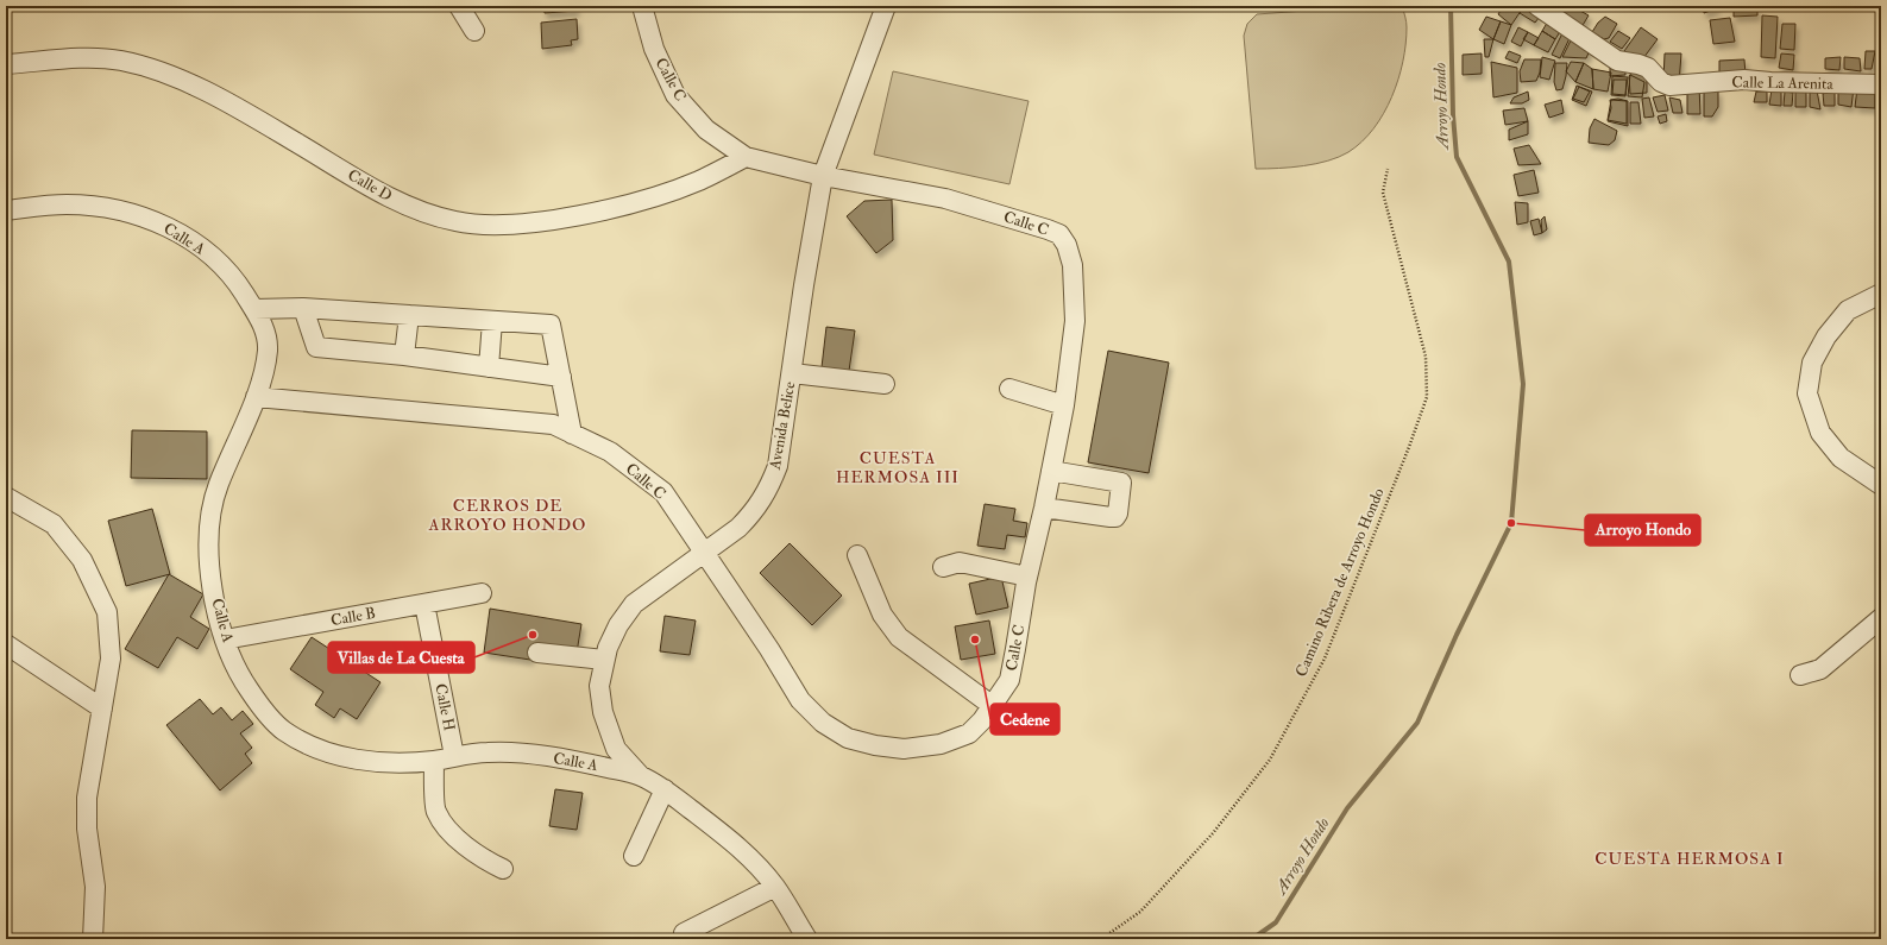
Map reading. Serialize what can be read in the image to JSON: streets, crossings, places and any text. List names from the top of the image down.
{
  "streets": {
    "street": [
      "Calle C",
      "Calle La Arenita",
      "Calle D",
      "Calle A",
      "Avenida Belice",
      "Calle B",
      "Calle H"
    ],
    "path": ["Camino Ribera de Arroyo Hondo"]
  },
  "crossings": [
    ["Calle C", "Calle D"],
    ["Calle C", "Calle A"],
    ["Calle C", "Avenida Belice"],
    ["Calle A", "Avenida Belice"],
    ["Calle A", "Calle B"],
    ["Calle A", "Calle H"],
    ["Calle B", "Calle H"]
  ],
  "districts": ["CUESTA HERMOSA III", "CERROS DE ARROYO HONDO", "CUESTA HERMOSA I"],
  "water": ["Arroyo Hondo"],
  "places": ["Arroyo Hondo", "Villas de La Cuesta", "Cedene"]
}
